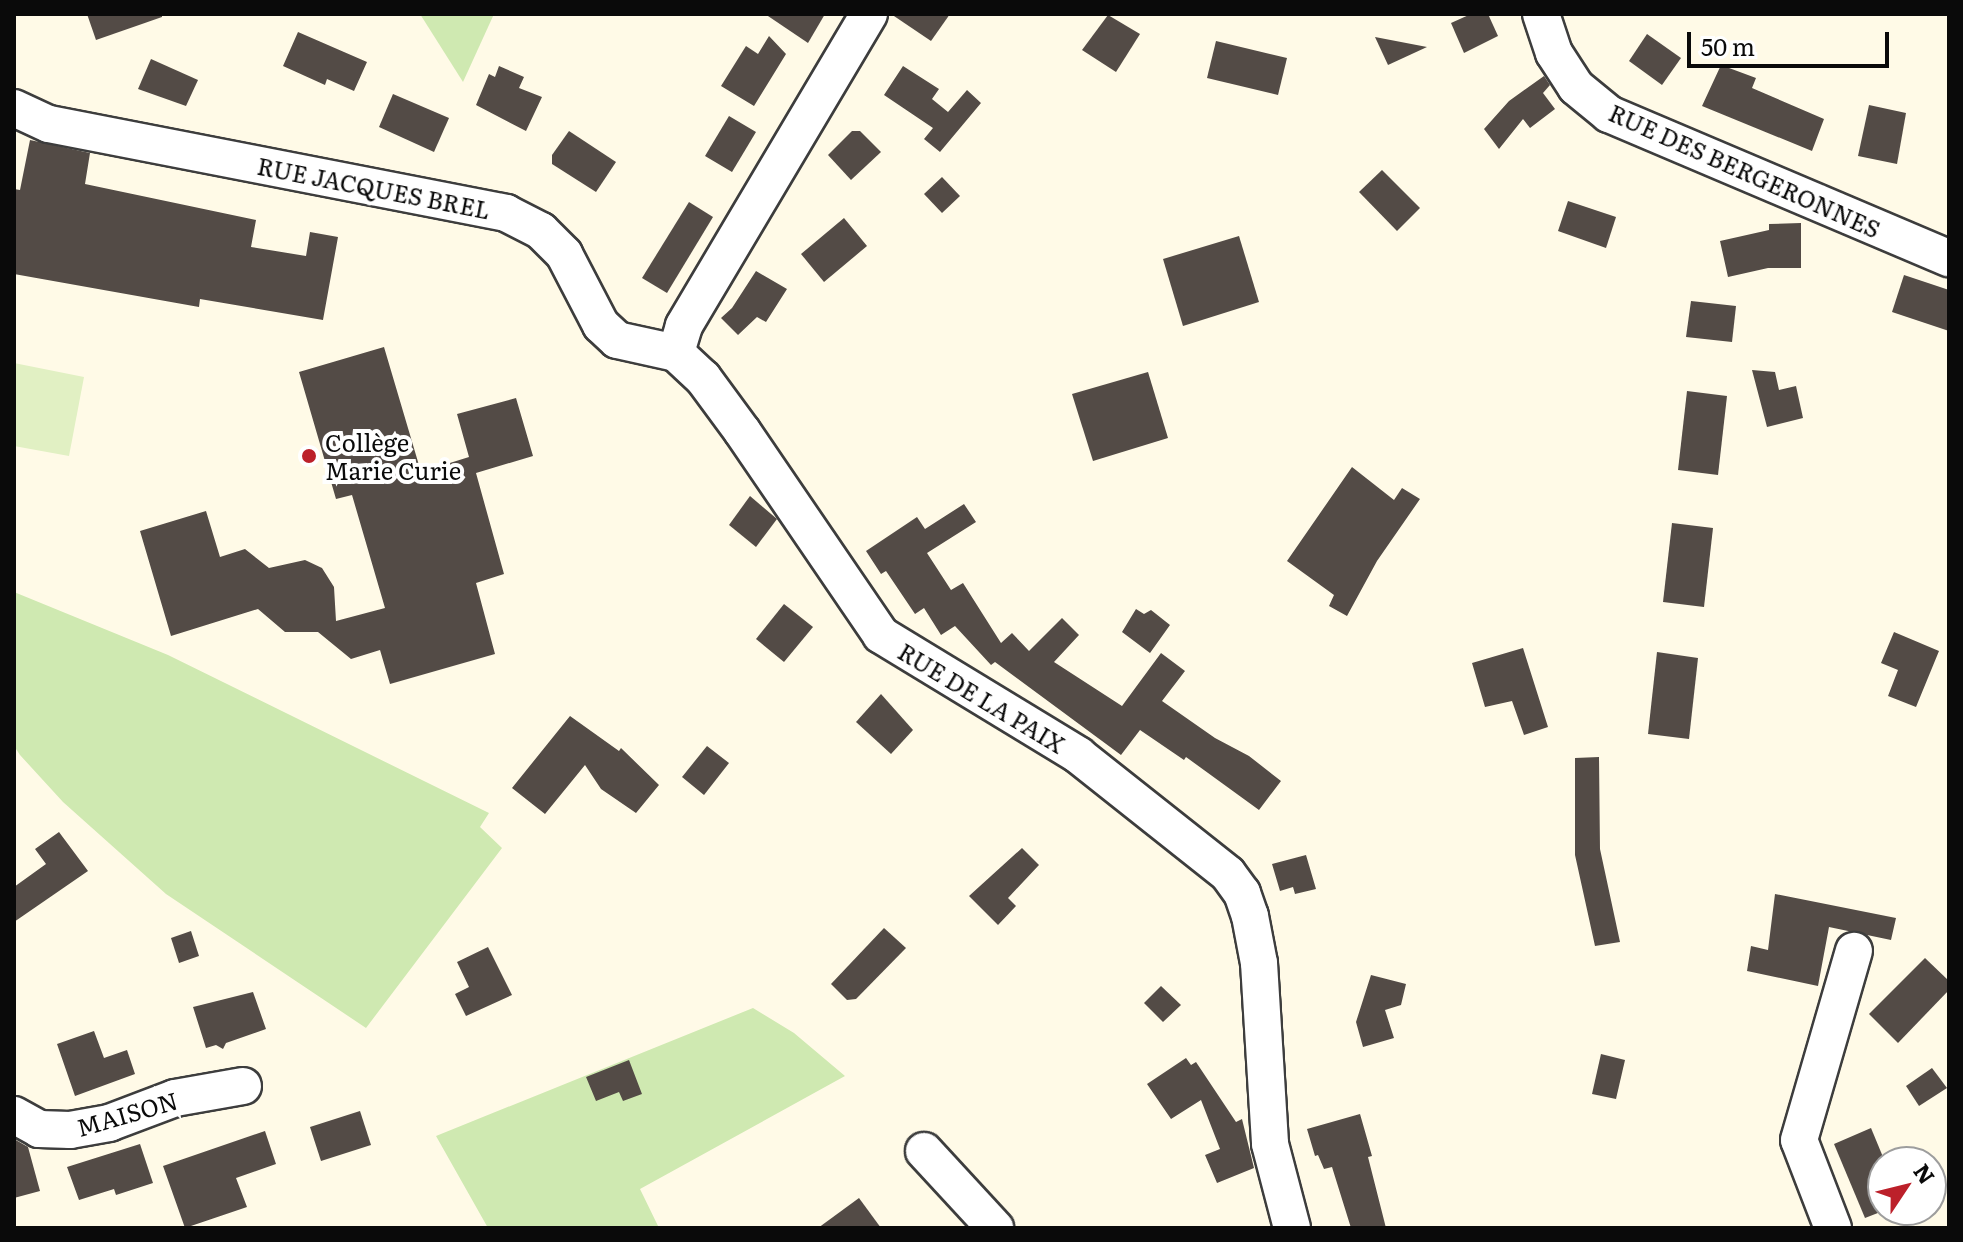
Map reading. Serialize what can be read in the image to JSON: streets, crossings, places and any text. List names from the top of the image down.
{
  "streets": {
    "street": [
      "RUE DES BERGERONNES",
      "RUE JACQUES BREL",
      "RUE DE LA PAIX",
      "MAISON"
    ]
  },
  "crossings": [
    ["RUE JACQUES BREL", "RUE DE LA PAIX"]
  ],
  "places": ["Collège Marie Curie"],
  "scale_bar": "50 m",
  "north": "top right"
}
